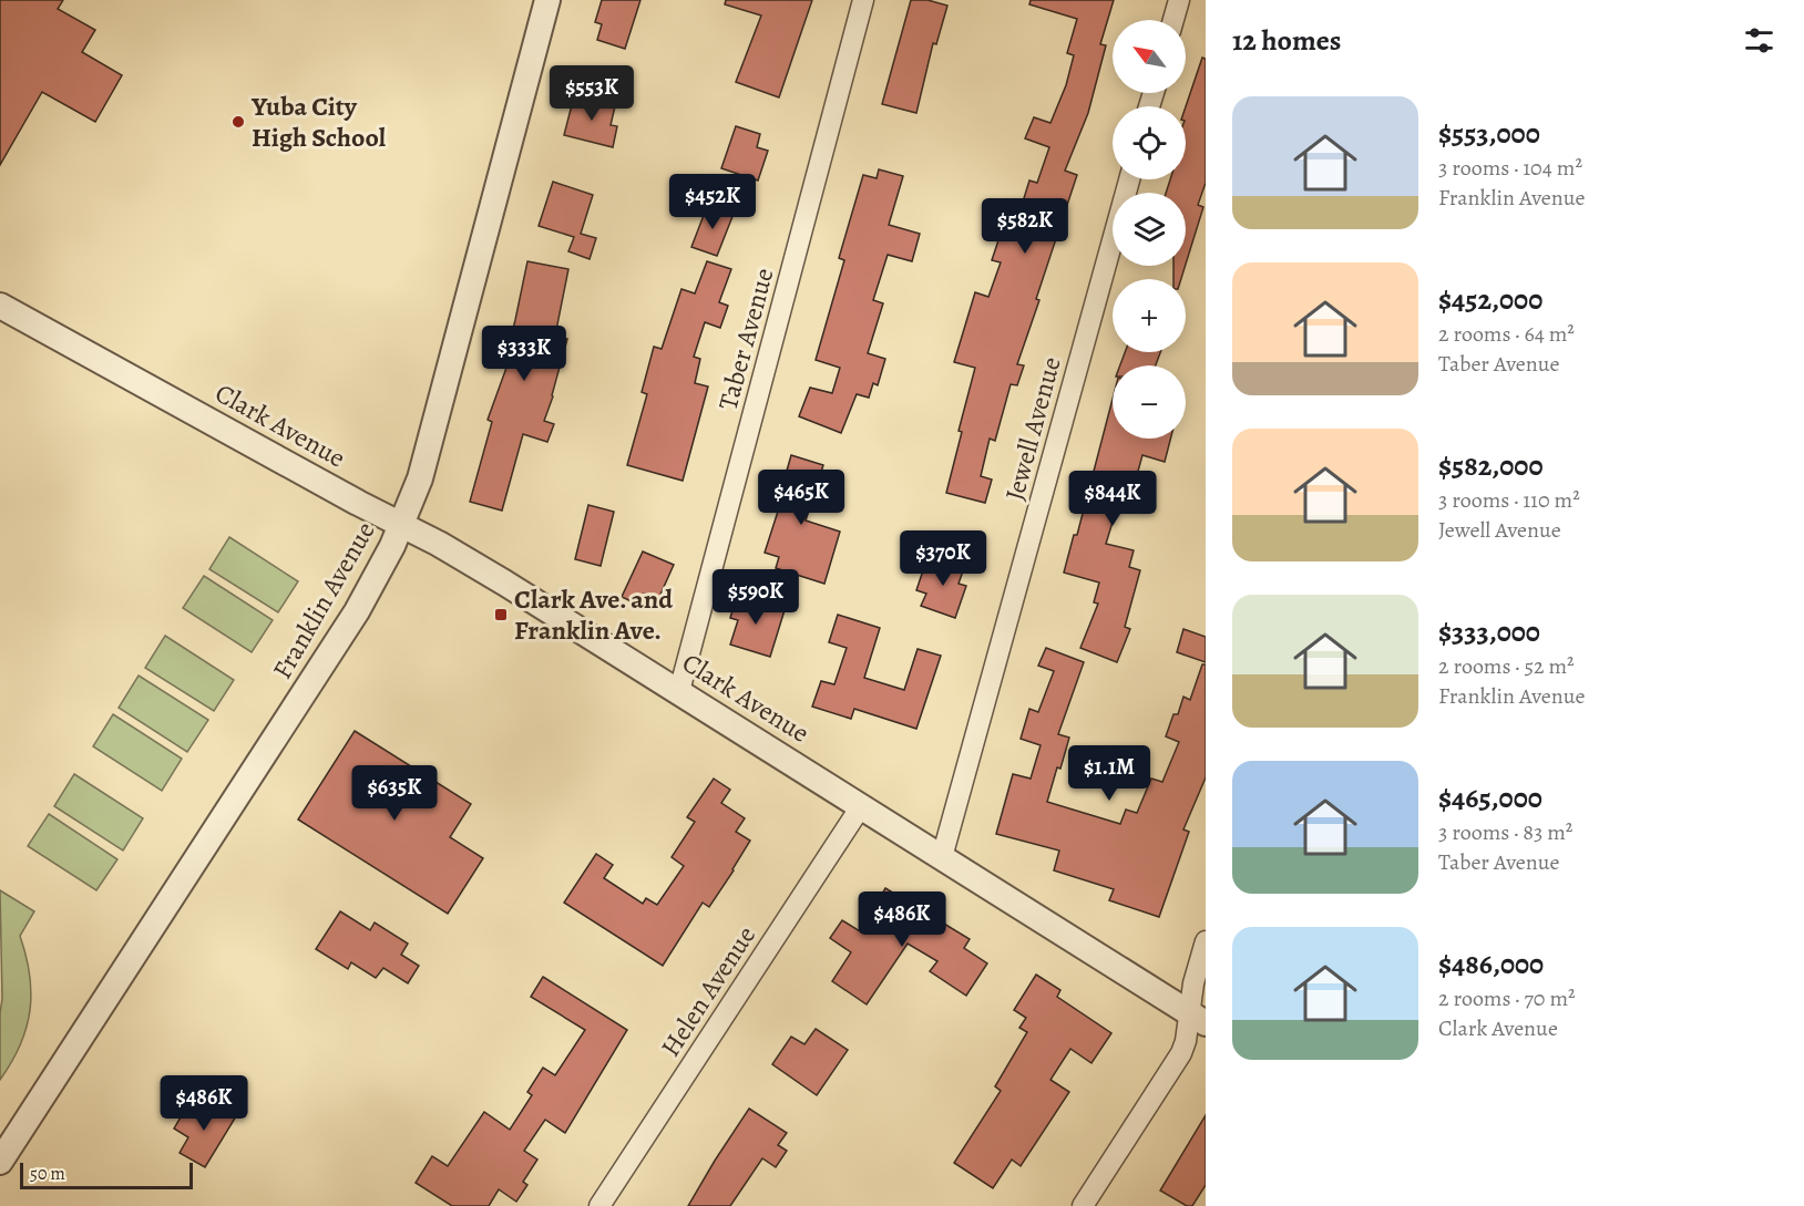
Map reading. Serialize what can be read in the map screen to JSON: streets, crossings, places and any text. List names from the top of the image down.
{
  "streets": {
    "street": [
      "Taber Avenue",
      "Clark Avenue",
      "Jewell Avenue",
      "Franklin Avenue",
      "Helen Avenue"
    ]
  },
  "crossings": [
    ["Taber Avenue", "Clark Avenue"],
    ["Clark Avenue", "Jewell Avenue"],
    ["Clark Avenue", "Franklin Avenue"],
    ["Clark Avenue", "Helen Avenue"]
  ],
  "places": {
    "other": ["Yuba City High School"],
    "transit": ["Clark Ave. and Franklin Ave."]
  },
  "scale_bar": "50 m",
  "north": "top left",
  "page": {
    "heading": "12 homes",
    "map_buttons": ["+", "−"],
    "price": [
      "$553K",
      "$452K",
      "$582K",
      "$333K",
      "$465K",
      "$844K",
      "$370K",
      "$590K",
      "$1.1M",
      "$635K",
      "$486K",
      "$486K"
    ],
    "list": [
      {
        "name": "$553,000",
        "note": "3 rooms · 104 m² · Franklin Avenue"
      },
      {
        "name": "$452,000",
        "note": "2 rooms · 64 m² · Taber Avenue"
      },
      {
        "name": "$582,000",
        "note": "3 rooms · 110 m² · Jewell Avenue"
      },
      {
        "name": "$333,000",
        "note": "2 rooms · 52 m² · Franklin Avenue"
      },
      {
        "name": "$465,000",
        "note": "3 rooms · 83 m² · Taber Avenue"
      },
      {
        "name": "$486,000",
        "note": "2 rooms · 70 m² · Clark Avenue"
      }
    ],
    "scale": "50 m"
  }
}
